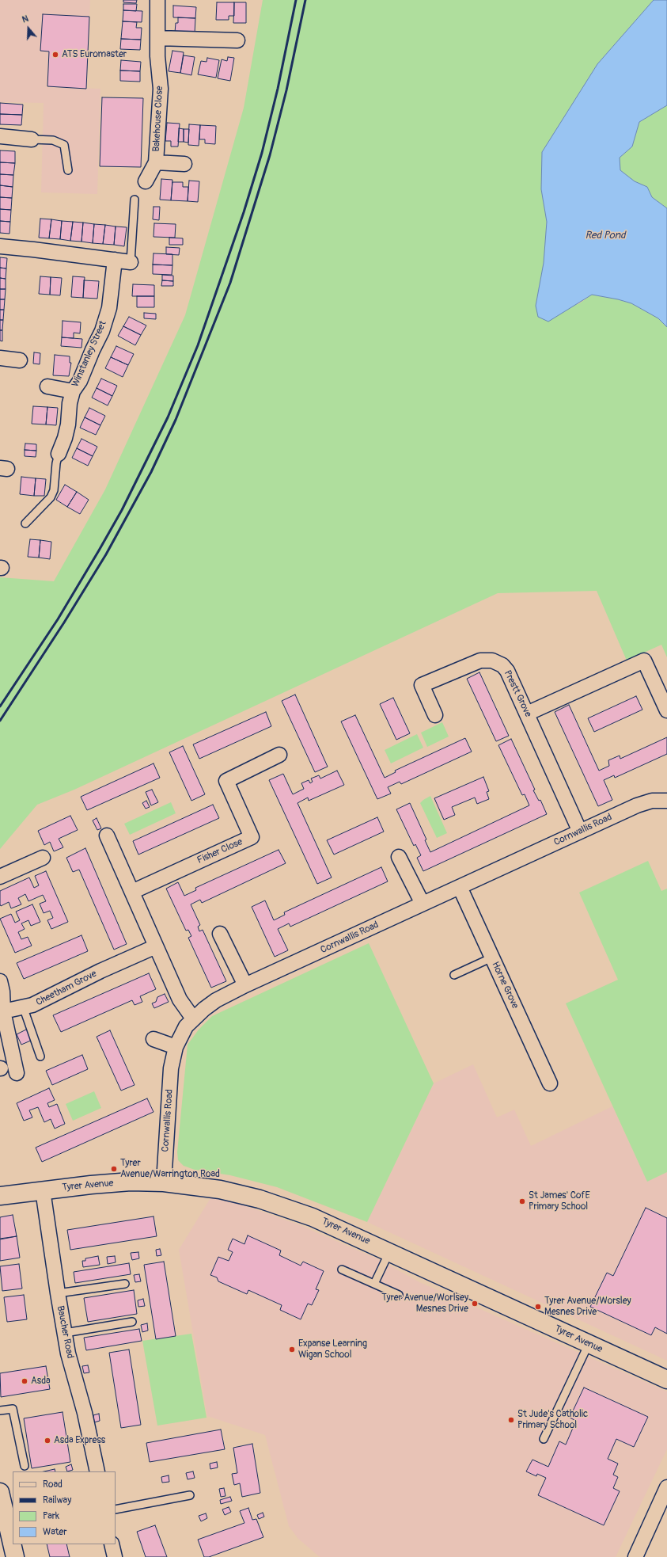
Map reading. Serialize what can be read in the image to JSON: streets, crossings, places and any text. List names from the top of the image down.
{
  "streets": {
    "street": [
      "Bakehouse Close",
      "Winstanley Street",
      "Prestt Grove",
      "Cornwallis Road",
      "Fisher Close",
      "Horne Grove",
      "Cheetham Grove",
      "Tyrer Avenue",
      "Baucher Road"
    ]
  },
  "crossings": [
    ["Prestt Grove", "Cornwallis Road"],
    ["Cornwallis Road", "Horne Grove"],
    ["Cornwallis Road", "Tyrer Avenue"],
    ["Tyrer Avenue", "Baucher Road"]
  ],
  "water": ["Red Pond"],
  "places": [
    "ATS Euromaster",
    "Tyrer Avenue/Warrington Road",
    "St James' CofE Primary School",
    "Tyrer Avenue/Worlsey Mesnes Drive",
    "Tyrer Avenue/Worsley Mesnes Drive",
    "Expanse Learning Wigan School",
    "Asda",
    "St Jude's Catholic Primary School",
    "Asda Express"
  ],
  "legend": [
    "Road",
    "Railway",
    "Park",
    "Water"
  ],
  "north": "top"
}
